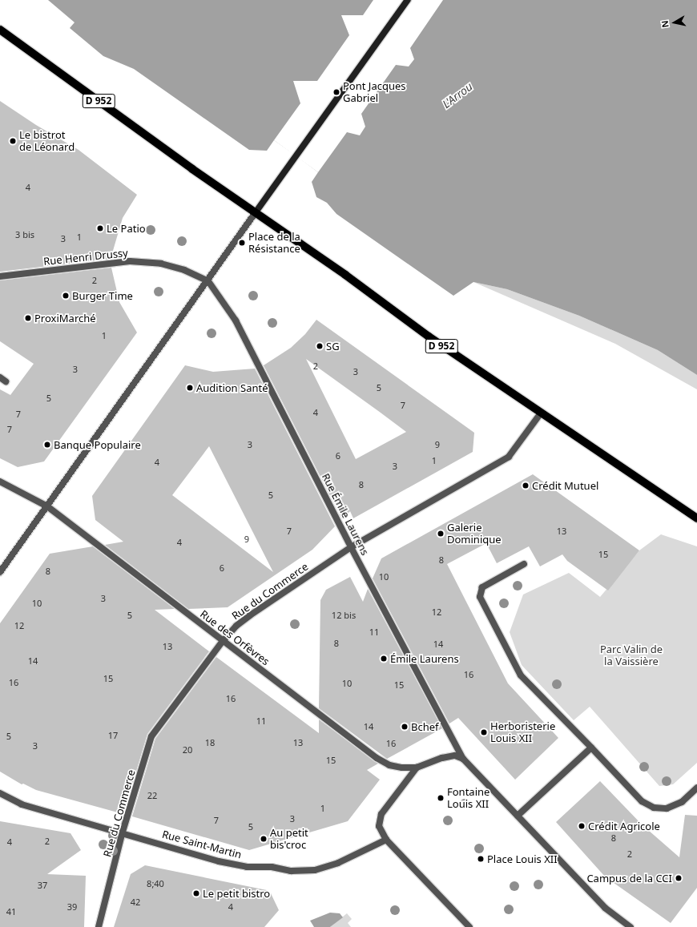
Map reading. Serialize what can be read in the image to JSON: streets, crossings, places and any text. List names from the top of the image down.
{
  "streets": {
    "main road": ["D 952"],
    "street": [
      "Rue Henri Drussy",
      "Rue Émile Laurens",
      "Rue du Commerce",
      "Rue des Orfèvres",
      "Rue Saint-Martin"
    ]
  },
  "crossings": [
    ["D 952", "Rue du Commerce"],
    ["Rue Henri Drussy", "Rue Émile Laurens"],
    ["Rue Émile Laurens", "Rue du Commerce"],
    ["Rue du Commerce", "Rue des Orfèvres"],
    ["Rue du Commerce", "Rue Saint-Martin"]
  ],
  "water": ["L'Arrou"],
  "parks": ["Parc Valin de la Vaissière"],
  "places": [
    "Pont Jacques Gabriel",
    "Le bistrot de Léonard",
    "Le Patio",
    "Place de la Résistance",
    "Burger Time",
    "ProxiMarché",
    "SG",
    "Audition Santé",
    "Banque Populaire",
    "Crédit Mutuel",
    "Galerie Dominique",
    "Émile Laurens",
    "Bchef",
    "Herboristerie Louis XII",
    "Fontaine Louis XII",
    "Crédit Agricole",
    "Au petit bis'croc",
    "Place Louis XII",
    "Campus de la CCI",
    "Le petit bistro"
  ],
  "house_numbers": [
    "4",
    "3 bis",
    "1",
    "3",
    "2",
    "1",
    "2",
    "3",
    "3",
    "5",
    "5",
    "7",
    "4",
    "7",
    "7",
    "3",
    "9",
    "6",
    "1",
    "4",
    "3",
    "8",
    "5",
    "7",
    "13",
    "9",
    "4",
    "15",
    "8",
    "6",
    "8",
    "10",
    "3",
    "10",
    "12",
    "5",
    "12 bis",
    "12",
    "11",
    "8",
    "14",
    "13",
    "14",
    "16",
    "15",
    "16",
    "10",
    "15",
    "16",
    "11",
    "14",
    "17",
    "5",
    "18",
    "13",
    "16",
    "3",
    "20",
    "15",
    "22",
    "1",
    "3",
    "7",
    "5",
    "8",
    "2",
    "4",
    "2",
    "8;40",
    "37",
    "42",
    "39",
    "4",
    "41"
  ],
  "north": "left"
}
